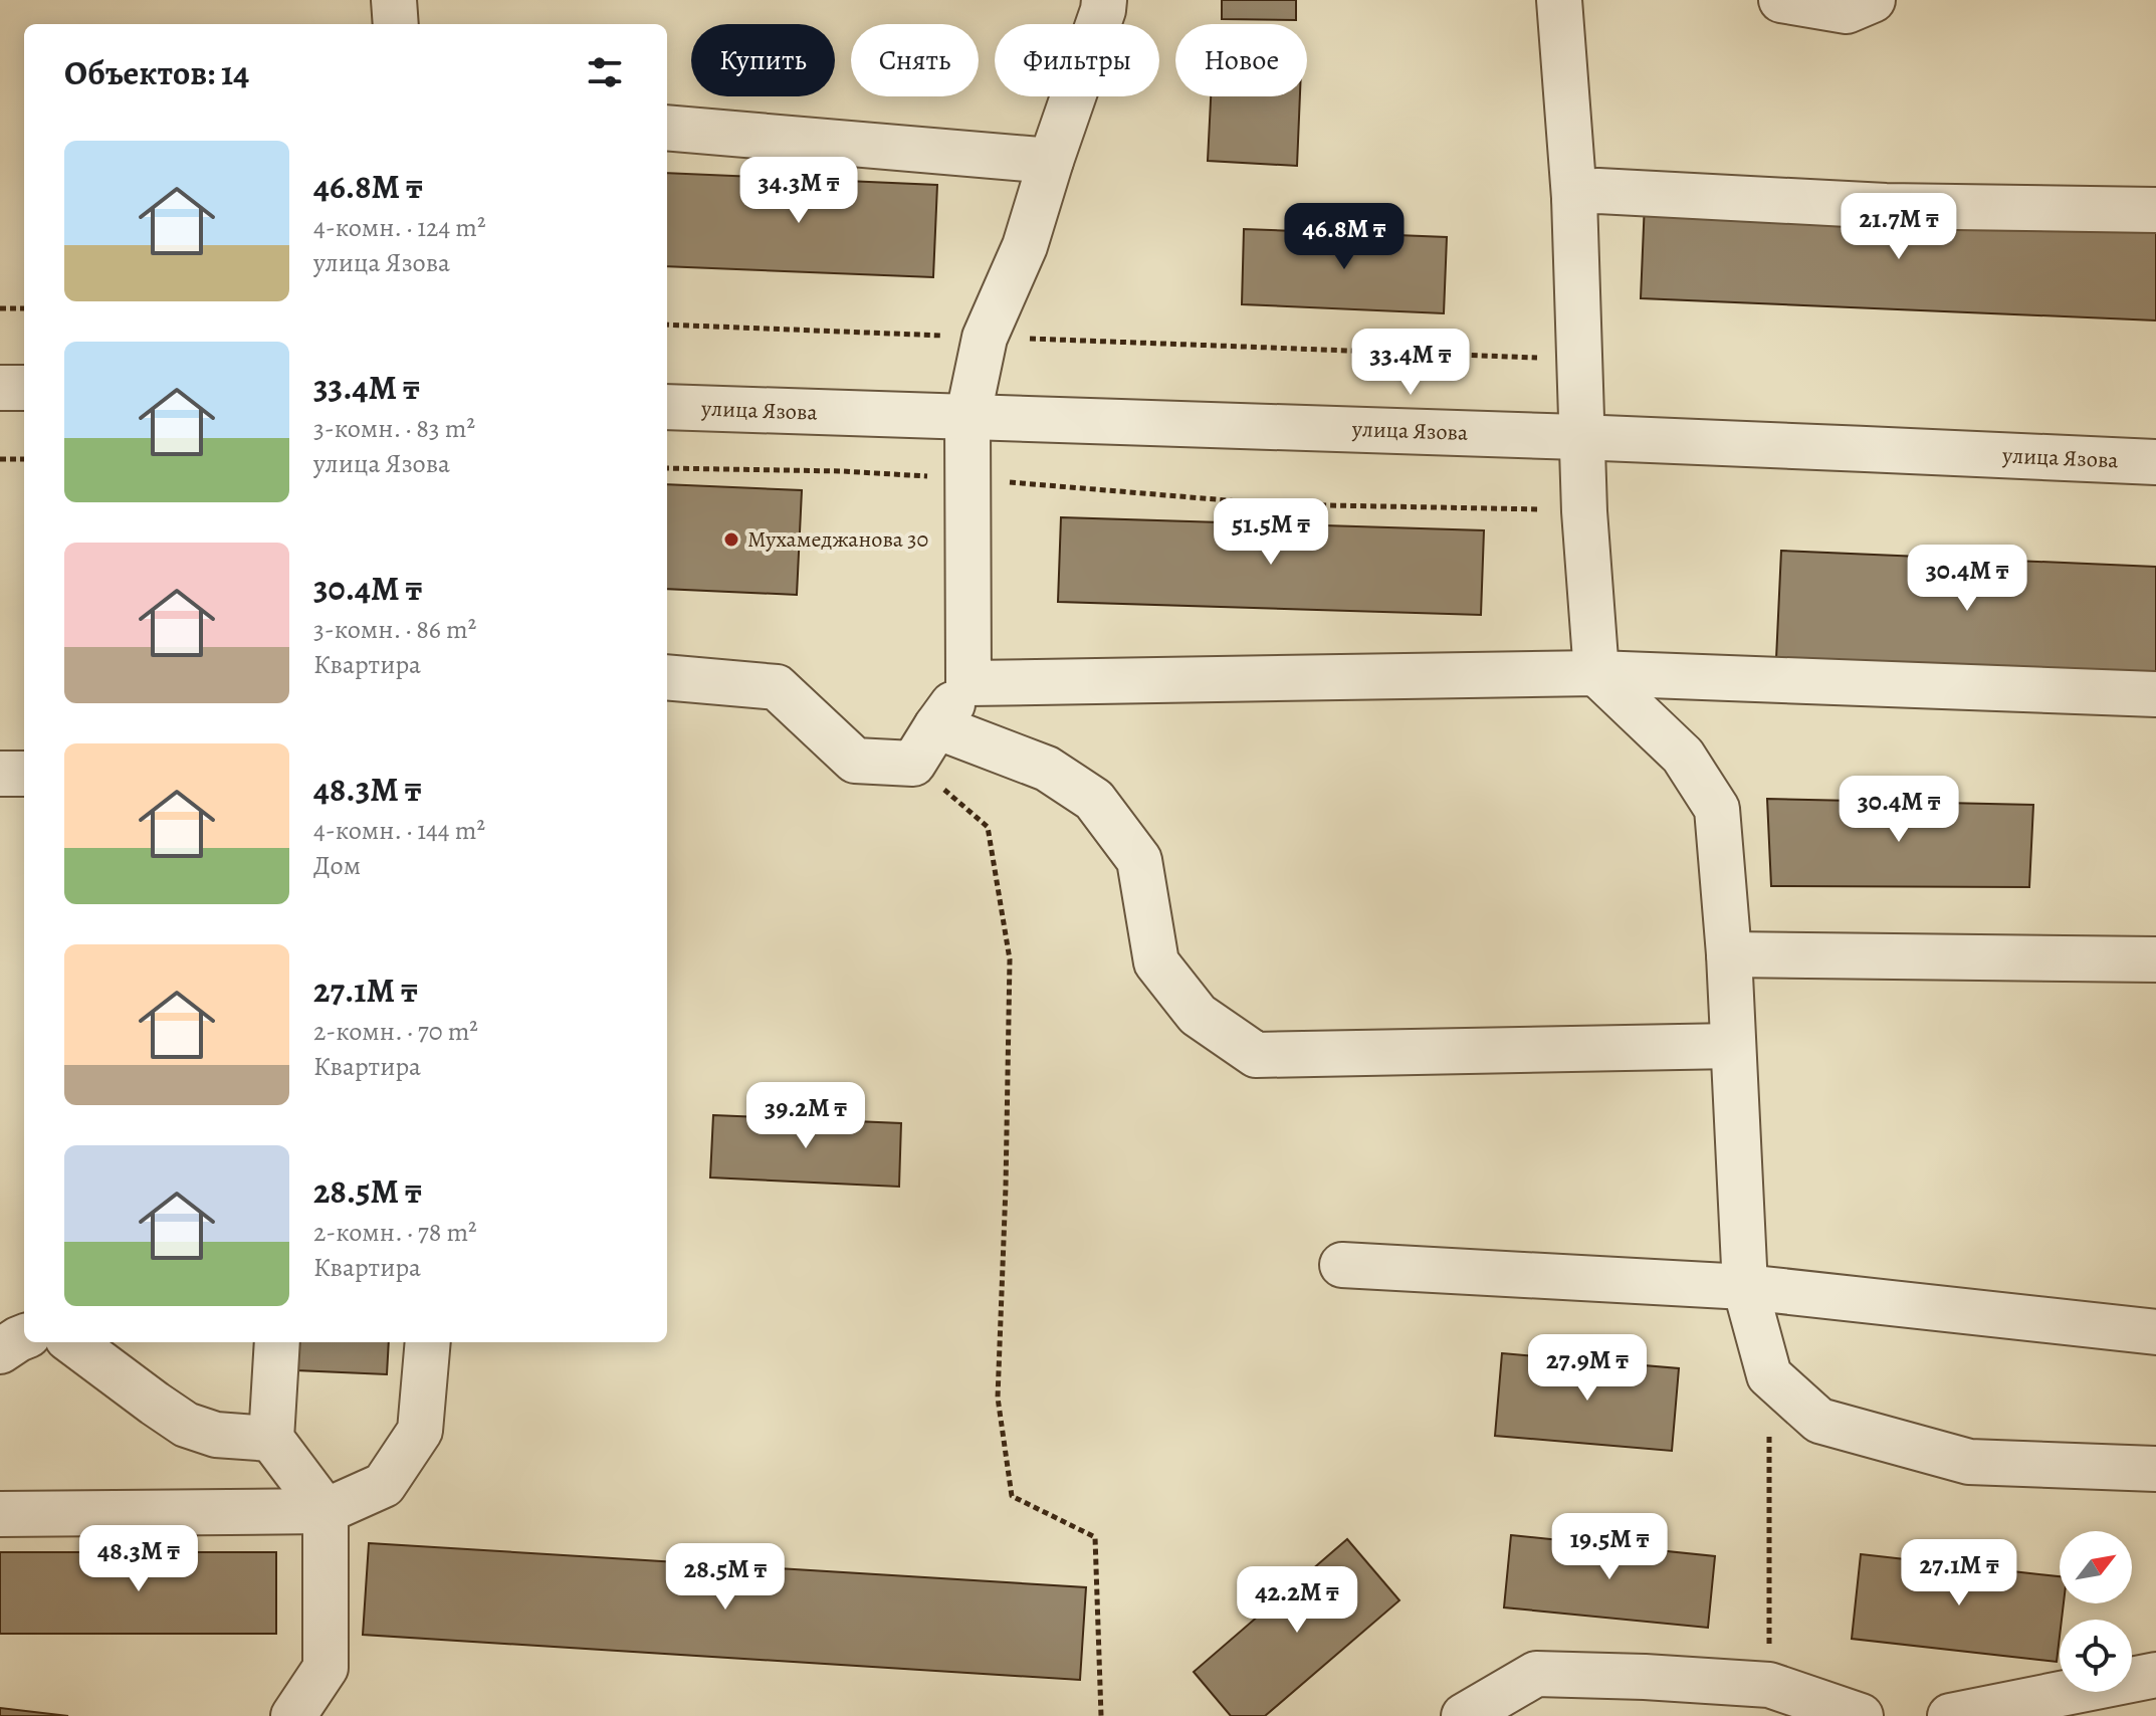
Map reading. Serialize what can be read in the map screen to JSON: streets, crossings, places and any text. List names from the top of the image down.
{
  "streets": {
    "street": ["улица Язова"]
  },
  "places": ["Мухамеджанова 30"],
  "north": "top right",
  "page": {
    "chip": [
      "Купить",
      "Снять",
      "Фильтры",
      "Новое"
    ],
    "heading": "Объектов: 14",
    "list": [
      {
        "name": "46.8M ₸",
        "note": "4-комн. · 124 m² · улица Язова"
      },
      {
        "name": "33.4M ₸",
        "note": "3-комн. · 83 m² · улица Язова"
      },
      {
        "name": "30.4M ₸",
        "note": "3-комн. · 86 m² · Квартира"
      },
      {
        "name": "48.3M ₸",
        "note": "4-комн. · 144 m² · Дом"
      },
      {
        "name": "27.1M ₸",
        "note": "2-комн. · 70 m² · Квартира"
      },
      {
        "name": "28.5M ₸",
        "note": "2-комн. · 78 m² · Квартира"
      }
    ],
    "price": [
      "34.3M ₸",
      "21.7M ₸",
      "46.8M ₸",
      "33.4M ₸",
      "51.5M ₸",
      "30.4M ₸",
      "30.4M ₸",
      "39.2M ₸",
      "27.9M ₸",
      "19.5M ₸",
      "48.3M ₸",
      "27.1M ₸",
      "28.5M ₸",
      "42.2M ₸"
    ]
  }
}
